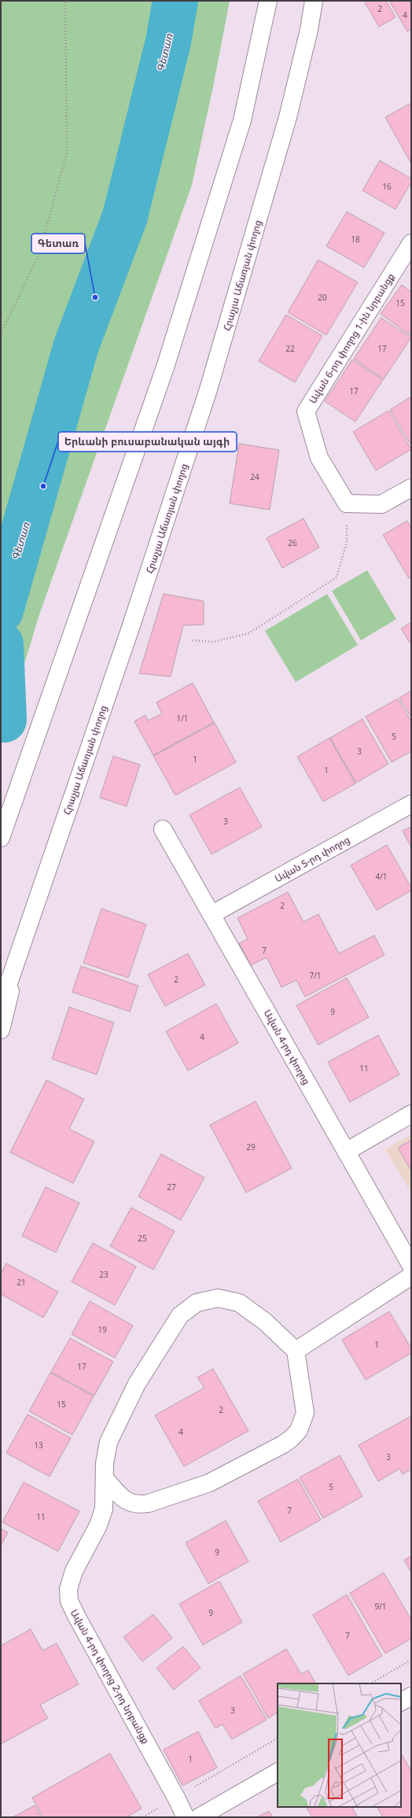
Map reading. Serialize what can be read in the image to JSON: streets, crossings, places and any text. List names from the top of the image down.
{
  "streets": {
    "main road": [
      "Հրաչյա Աճառյան փողոց",
      "Ավան 6-րդ փողոց 1-ին նրբանցք",
      "Ավան 5-րդ փողոց",
      "Ավան 4-րդ փողոց",
      "Ավան 4-րդ փողոց 2-րդ նրբանցք"
    ]
  },
  "crossings": [
    ["Ավան 5-րդ փողոց", "Ավան 4-րդ փողոց"]
  ],
  "water": ["Գետառ"],
  "places": ["Գետառ", "Երևանի բուսաբանական այգի"],
  "house_numbers": [
    "2",
    "4",
    "16",
    "18",
    "20",
    "15",
    "22",
    "17",
    "17",
    "24",
    "26",
    "1/1",
    "5",
    "3",
    "1",
    "1",
    "3",
    "4/1",
    "2",
    "7",
    "7/1",
    "2",
    "9",
    "4",
    "11",
    "29",
    "27",
    "25",
    "23",
    "21",
    "19",
    "1",
    "17",
    "15",
    "2",
    "4",
    "13",
    "3",
    "5",
    "7",
    "11",
    "9",
    "9/1",
    "9",
    "7",
    "3",
    "1"
  ]
}
